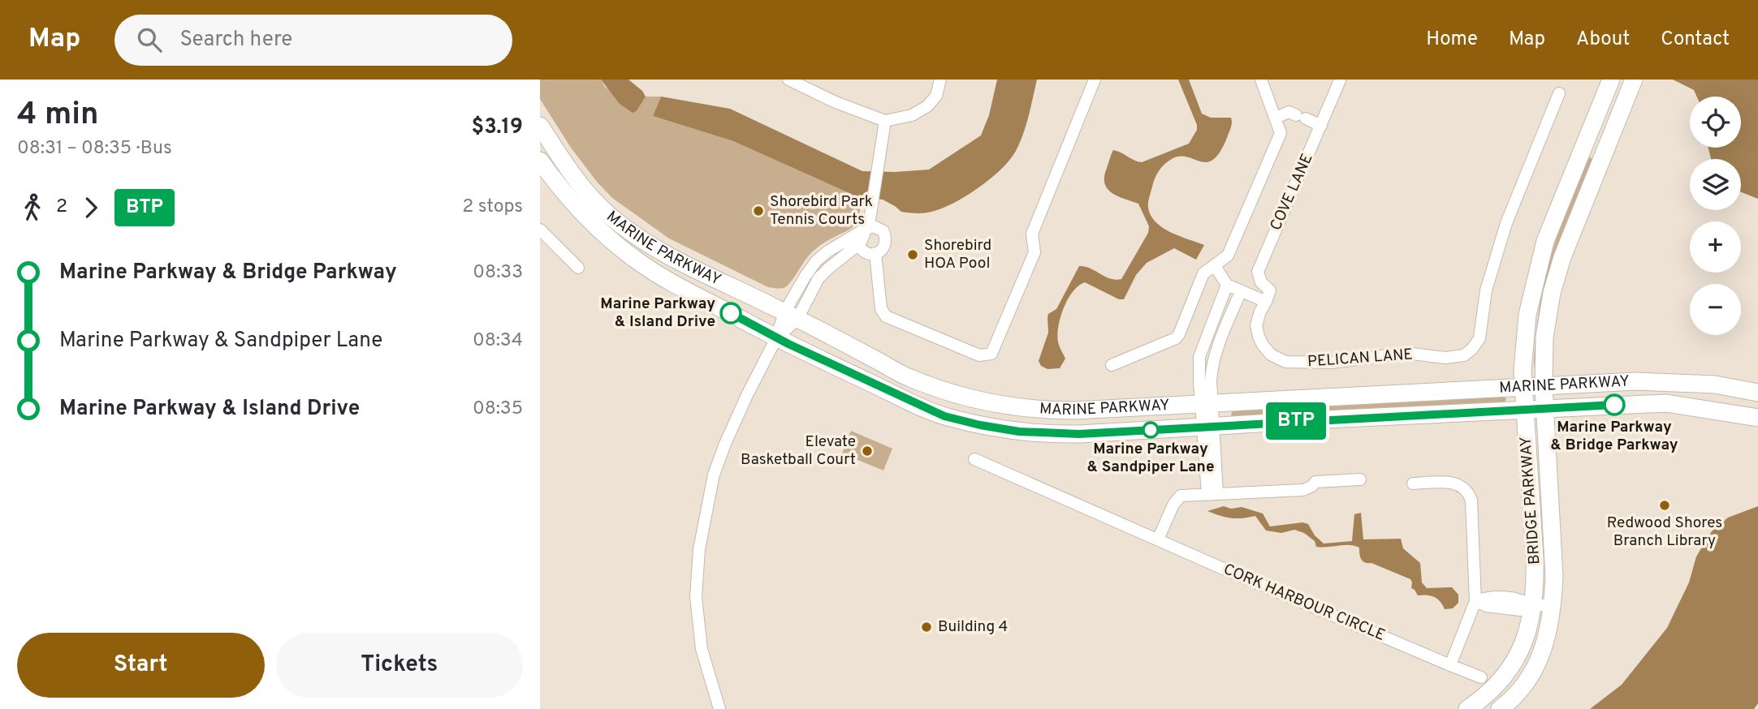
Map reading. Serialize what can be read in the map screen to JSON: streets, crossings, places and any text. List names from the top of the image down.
{
  "streets": {
    "main road": ["MARINE PARKWAY", "BRIDGE PARKWAY"],
    "street": ["COVE LANE", "PELICAN LANE", "CORK HARBOUR CIRCLE"]
  },
  "crossings": [
    ["COVE LANE", "PELICAN LANE"],
    ["MARINE PARKWAY", "BRIDGE PARKWAY"]
  ],
  "places": [
    "Shorebird Park Tennis Courts",
    "Shorebird HOA Pool",
    "Marine Parkway & Island Drive",
    "Marine Parkway & Bridge Parkway",
    "Marine Parkway & Sandpiper Lane",
    "Elevate Basketball Court",
    "Redwood Shores Branch Library",
    "Building 4"
  ],
  "lines": ["bus line BTP"],
  "page": {
    "header": "Map",
    "search": "Search here",
    "nav": [
      "Home",
      "Map",
      "About",
      "Contact"
    ],
    "heading": ["4 min", "08:31 – 08:35 · Bus", "$3.19"],
    "on_map": "BTP",
    "map_buttons": ["+", "−"],
    "legs": ["2", "BTP", "2 stops"],
    "list": [
      {
        "name": "Marine Parkway & Bridge Parkway",
        "value": "08:33"
      },
      {
        "name": "Marine Parkway & Sandpiper Lane",
        "value": "08:34"
      },
      {
        "name": "Marine Parkway & Island Drive",
        "value": "08:35"
      }
    ],
    "buttons": ["Start", "Tickets"]
  }
}
